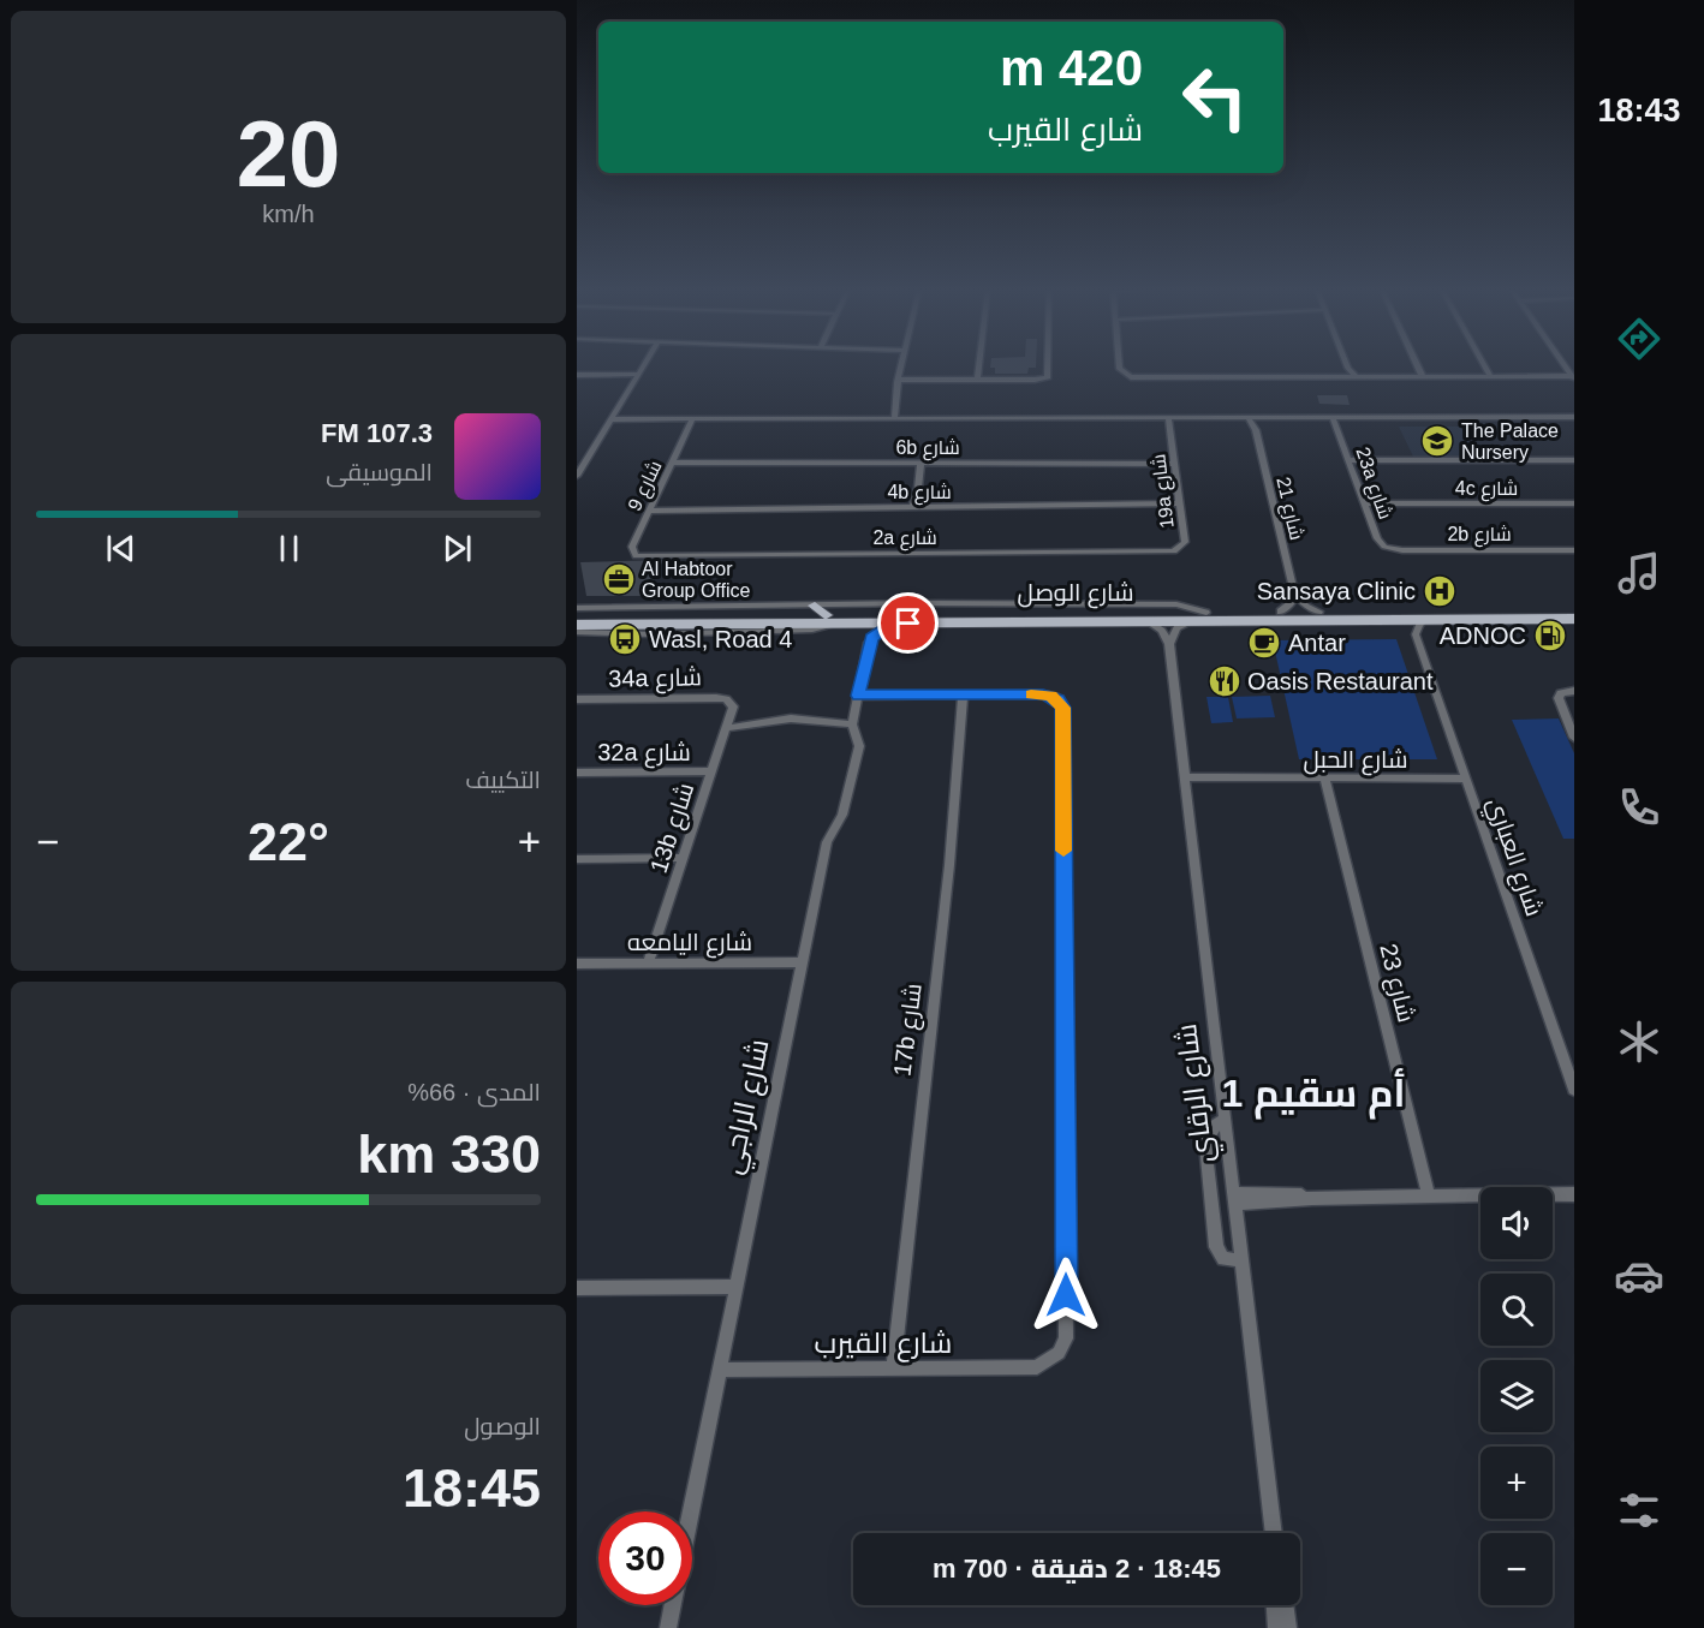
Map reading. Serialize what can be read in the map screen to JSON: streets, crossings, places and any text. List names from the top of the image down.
{
  "streets": {
    "main road": ["شارع الوصل"],
    "street": [
      "6b شارع",
      "23a شارع",
      "شارع 9",
      "4c شارع",
      "4b شارع",
      "19a شارع",
      "شارع 21",
      "2b شارع",
      "2a شارع",
      "34a شارع",
      "32a شارع",
      "شارع الحبل",
      "13b شارع",
      "شارع العباري",
      "شارع اليامعه",
      "شارع 23",
      "17b شارع",
      "شارع الرقاي",
      "شارع الراجي",
      "شارع القيرب"
    ]
  },
  "crossings": [
    ["6b شارع", "شارع 9"],
    ["6b شارع", "19a شارع"],
    ["23a شارع", "4c شارع"],
    ["23a شارع", "2b شارع"],
    ["شارع 9", "4b شارع"],
    ["شارع 9", "2a شارع"],
    ["4b شارع", "19a شارع"],
    ["19a شارع", "2a شارع"],
    ["34a شارع", "13b شارع"],
    ["32a شارع", "13b شارع"],
    ["شارع الحبل", "شارع العباري"],
    ["شارع الحبل", "شارع 23"],
    ["شارع الحبل", "شارع الرقاي"],
    ["13b شارع", "شارع اليامعه"],
    ["شارع اليامعه", "شارع الراجي"],
    ["17b شارع", "شارع القيرب"],
    ["شارع الراجي", "شارع القيرب"]
  ],
  "districts": ["أم سقيم 1"],
  "places": {
    "school or university": ["The Palace Nursery"],
    "office": ["Al Habtoor Group Office"],
    "hospital": ["Sansaya Clinic"],
    "fuel station": ["ADNOC"],
    "bus stop": ["Wasl, Road 4"],
    "cafe": ["Antar"],
    "restaurant": ["Oasis Restaurant"]
  },
  "page": {
    "tabs": "18:43",
    "tile": [
      ["20", "km/h"],
      "التكييف",
      ["المدى · 66%", "330 km"],
      ["الوصول", "18:45"]
    ],
    "turn": ["420 m", "شارع القيرب"],
    "song": ["107.3 FM", "الموسيقى"],
    "heat": ["−", "22°", "+"],
    "map_buttons": ["+", "−"],
    "limit": "30",
    "trip": "18:45 · 2 دقيقة · 700 m"
  }
}
